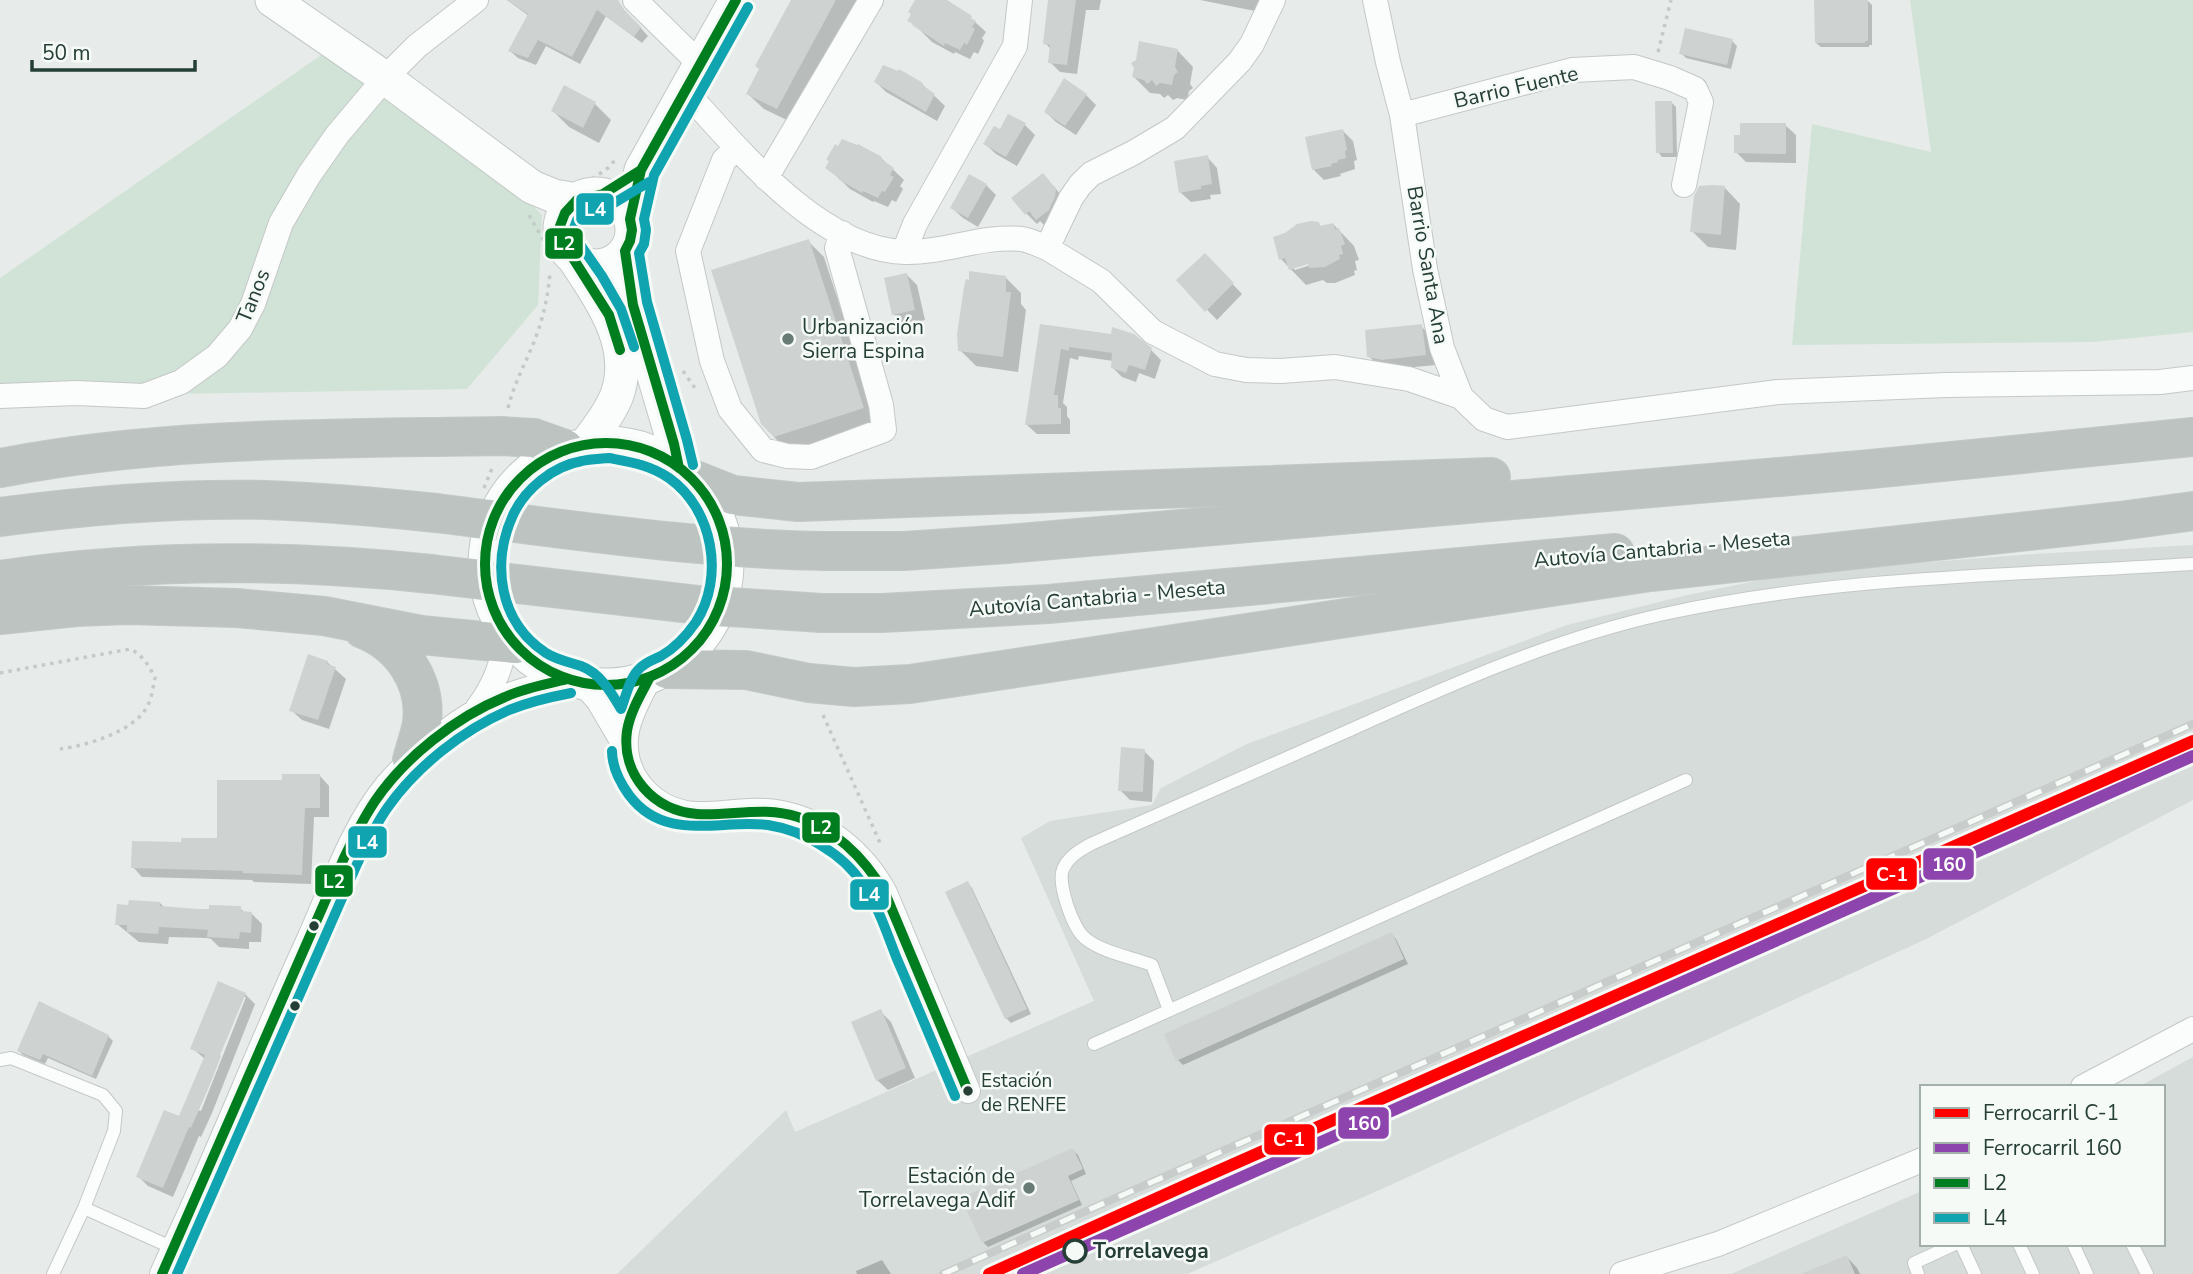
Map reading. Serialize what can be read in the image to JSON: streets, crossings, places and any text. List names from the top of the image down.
{
  "streets": {
    "highway": ["Autovía Cantabria - Meseta"],
    "street": ["Barrio Fuente", "Barrio Santa Ana", "Tanos"]
  },
  "crossings": [
    ["Barrio Fuente", "Barrio Santa Ana"]
  ],
  "places": [
    "Urbanización Sierra Espina",
    "Estación de RENFE",
    "Estación de Torrelavega Adif",
    "Torrelavega"
  ],
  "lines": [
    "transit line L2",
    "transit line L4",
    "rail line C-1",
    "rail line 160"
  ],
  "legend": [
    "Ferrocarril C-1",
    "Ferrocarril 160",
    "L2",
    "L4"
  ],
  "scale_bar": "50 m"
}
